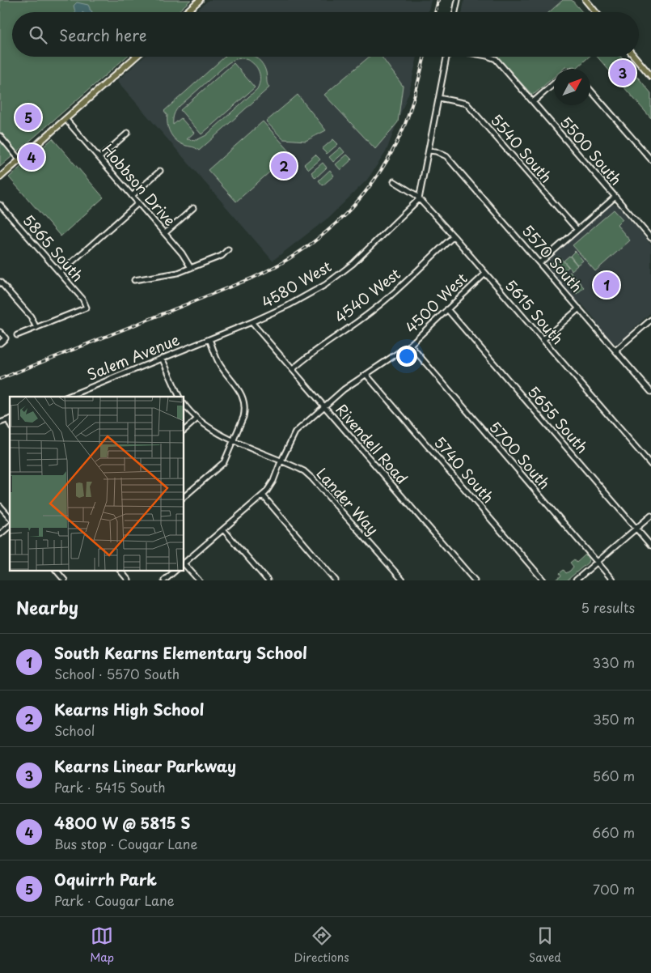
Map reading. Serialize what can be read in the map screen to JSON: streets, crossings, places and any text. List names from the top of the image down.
{
  "streets": {
    "street": [
      "5540 South",
      "5500 South",
      "Hobbson Drive",
      "5865 South",
      "5570 South",
      "4580 West",
      "4540 West",
      "4500 West",
      "5615 South",
      "Salem Avenue",
      "5655 South",
      "Rivendell Road",
      "5700 South",
      "5740 South",
      "Lander Way"
    ]
  },
  "crossings": [
    ["4580 West", "5615 South"],
    ["4580 West", "Salem Avenue"],
    ["4580 West", "Rivendell Road"],
    ["4540 West", "5615 South"],
    ["4540 West", "Rivendell Road"],
    ["4500 West", "5615 South"],
    ["4500 West", "5655 South"],
    ["4500 West", "Rivendell Road"],
    ["4500 West", "5700 South"],
    ["4500 West", "5740 South"],
    ["4500 West", "Lander Way"]
  ],
  "north": "top right",
  "page": {
    "search": "Search here",
    "pins": [
      "3",
      "5",
      "4",
      "2",
      "1"
    ],
    "heading": ["Nearby", "5 results"],
    "list": [
      {
        "mark": "1",
        "name": "South Kearns Elementary School",
        "note": "School · 5570 South",
        "value": "330 m"
      },
      {
        "mark": "2",
        "name": "Kearns High School",
        "note": "School",
        "value": "350 m"
      },
      {
        "mark": "3",
        "name": "Kearns Linear Parkway",
        "note": "Park · 5415 South",
        "value": "560 m"
      },
      {
        "mark": "4",
        "name": "4800 W @ 5815 S",
        "note": "Bus stop · Cougar Lane",
        "value": "660 m"
      },
      {
        "mark": "5",
        "name": "Oquirrh Park",
        "note": "Park · Cougar Lane",
        "value": "700 m"
      }
    ],
    "nav": ["Map", "Directions", "Saved"]
  }
}
